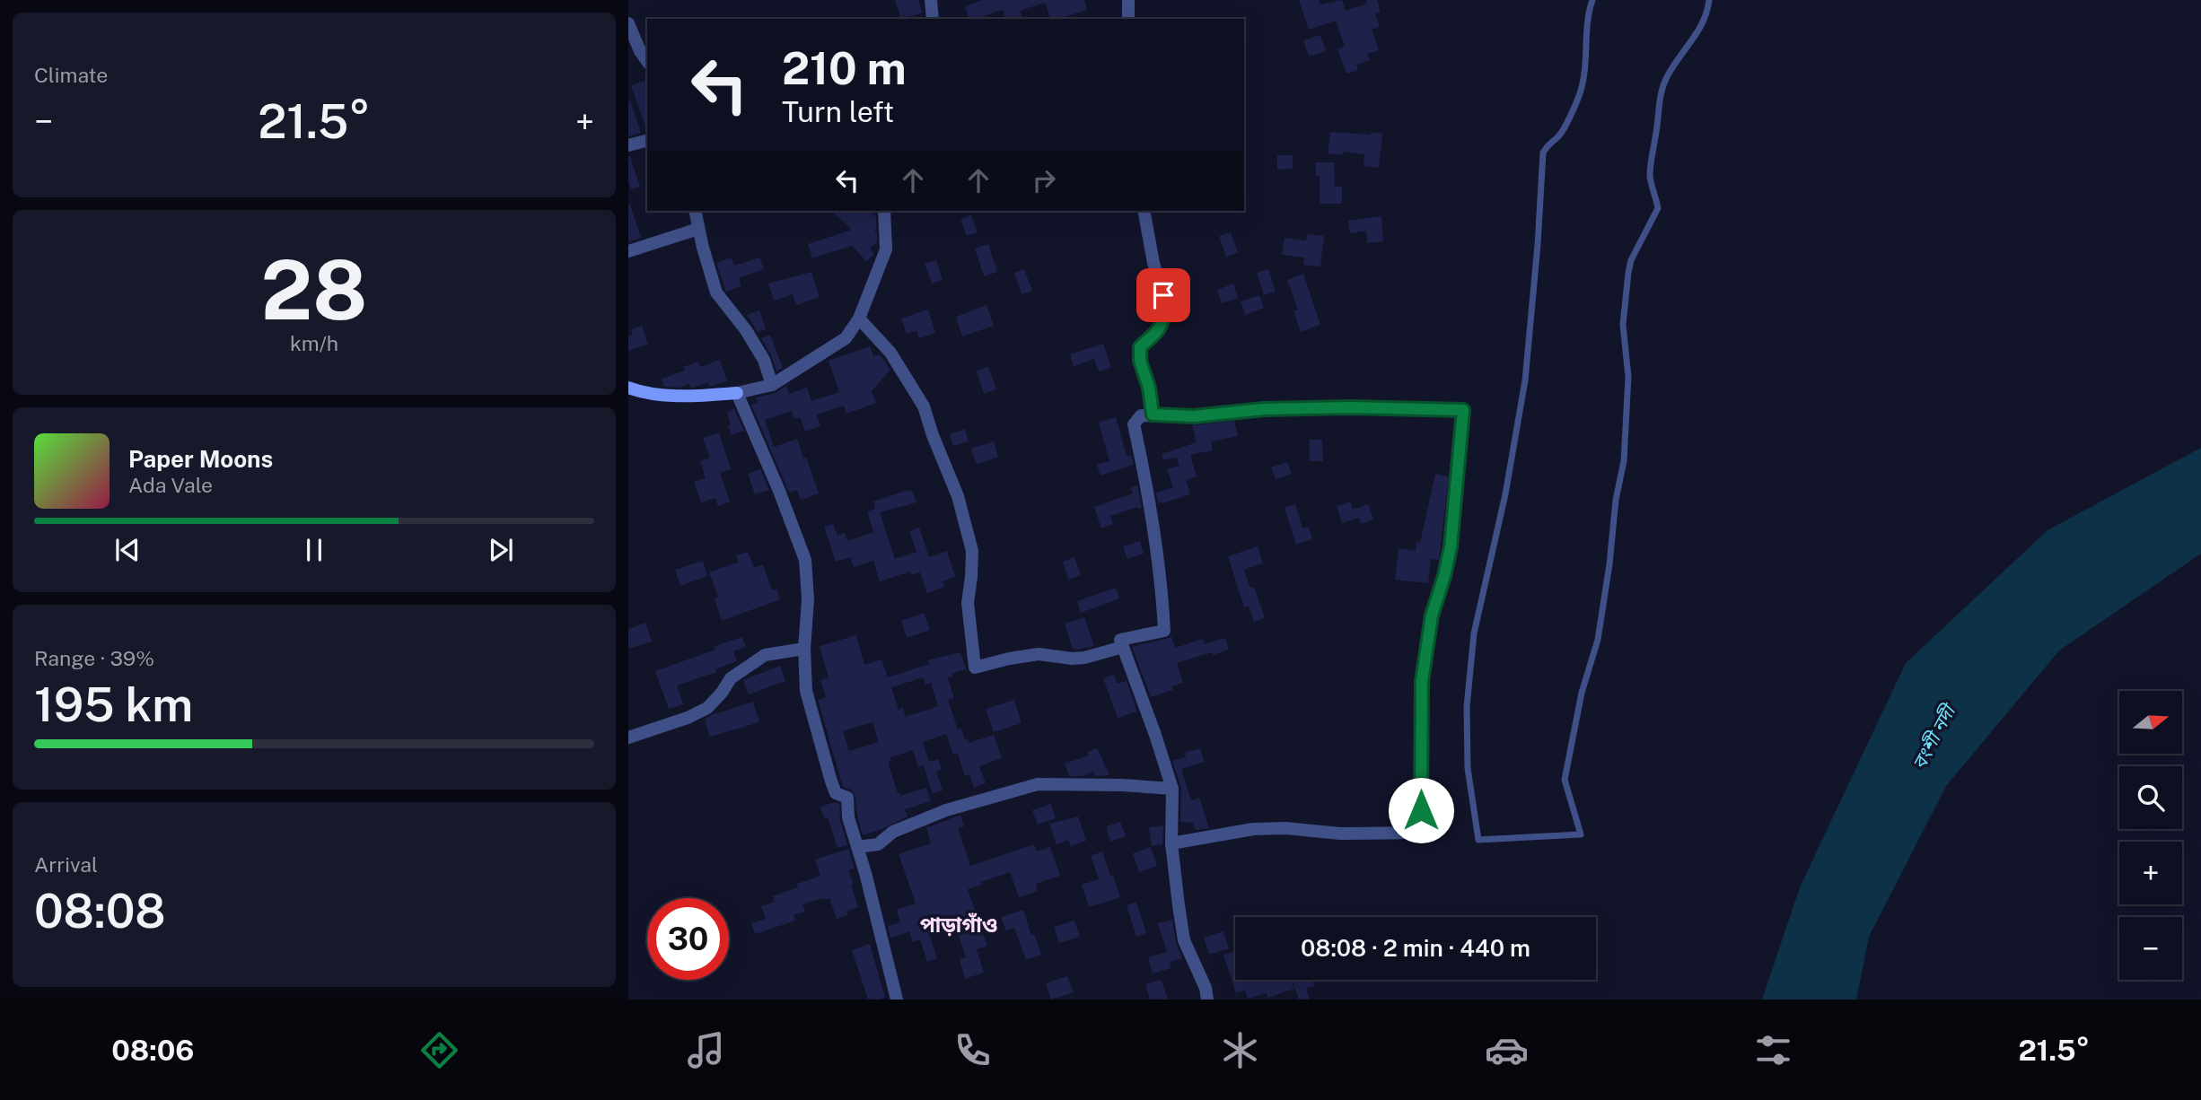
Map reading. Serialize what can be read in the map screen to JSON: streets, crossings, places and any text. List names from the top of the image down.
{
  "districts": ["পাড়াগাঁও"],
  "water": ["বংশী নদী"],
  "north": "right",
  "page": {
    "tile": [
      "Climate",
      ["28", "km/h"],
      ["Range · 39%", "195 km"],
      ["Arrival", "08:08"]
    ],
    "turn": ["210 m", "Turn left"],
    "heat": ["−", "21.5°", "+"],
    "song": ["Paper Moons", "Ada Vale"],
    "map_buttons": ["+", "−"],
    "limit": "30",
    "trip": "08:08 · 2 min · 440 m",
    "tabs": ["08:06", "21.5°"]
  }
}
